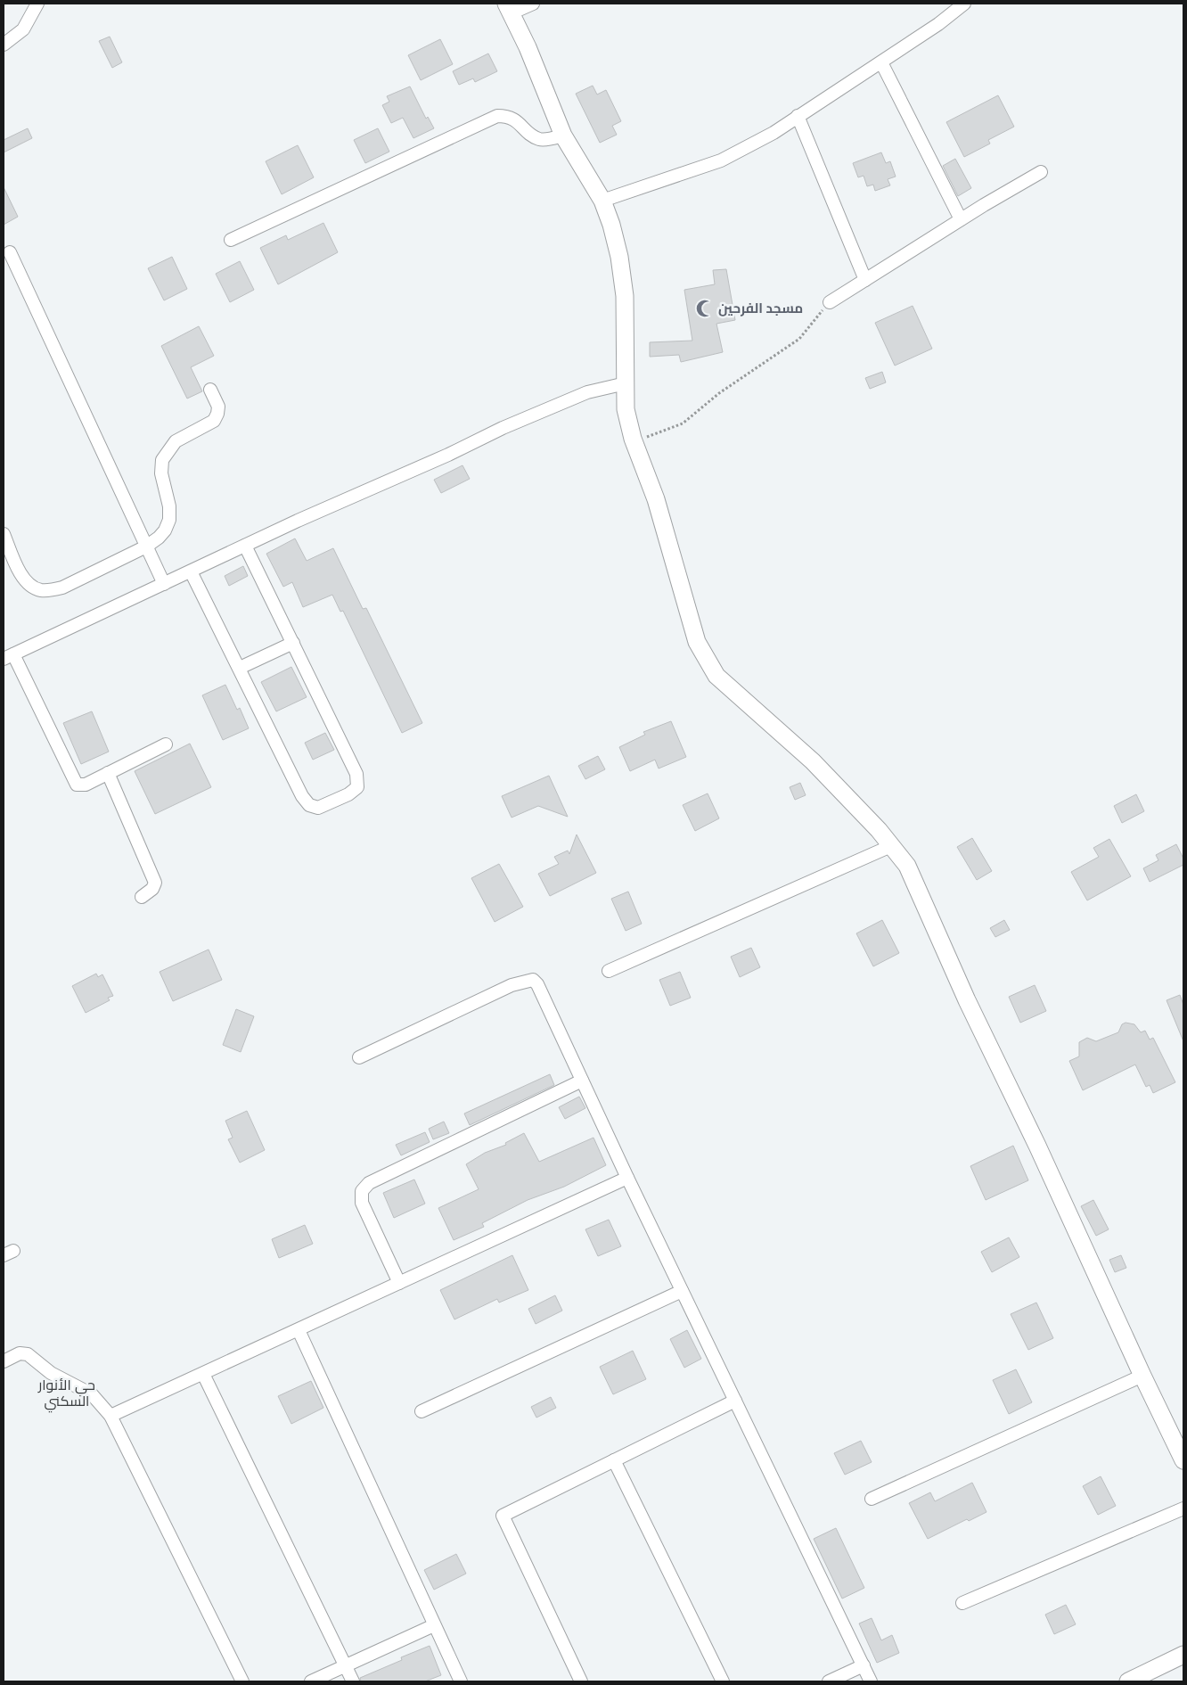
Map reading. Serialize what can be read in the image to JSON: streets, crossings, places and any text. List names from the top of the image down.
{
  "districts": ["حي الأنوار السكني"],
  "places": {
    "mosque": ["مسجد الفرحين"]
  }
}
